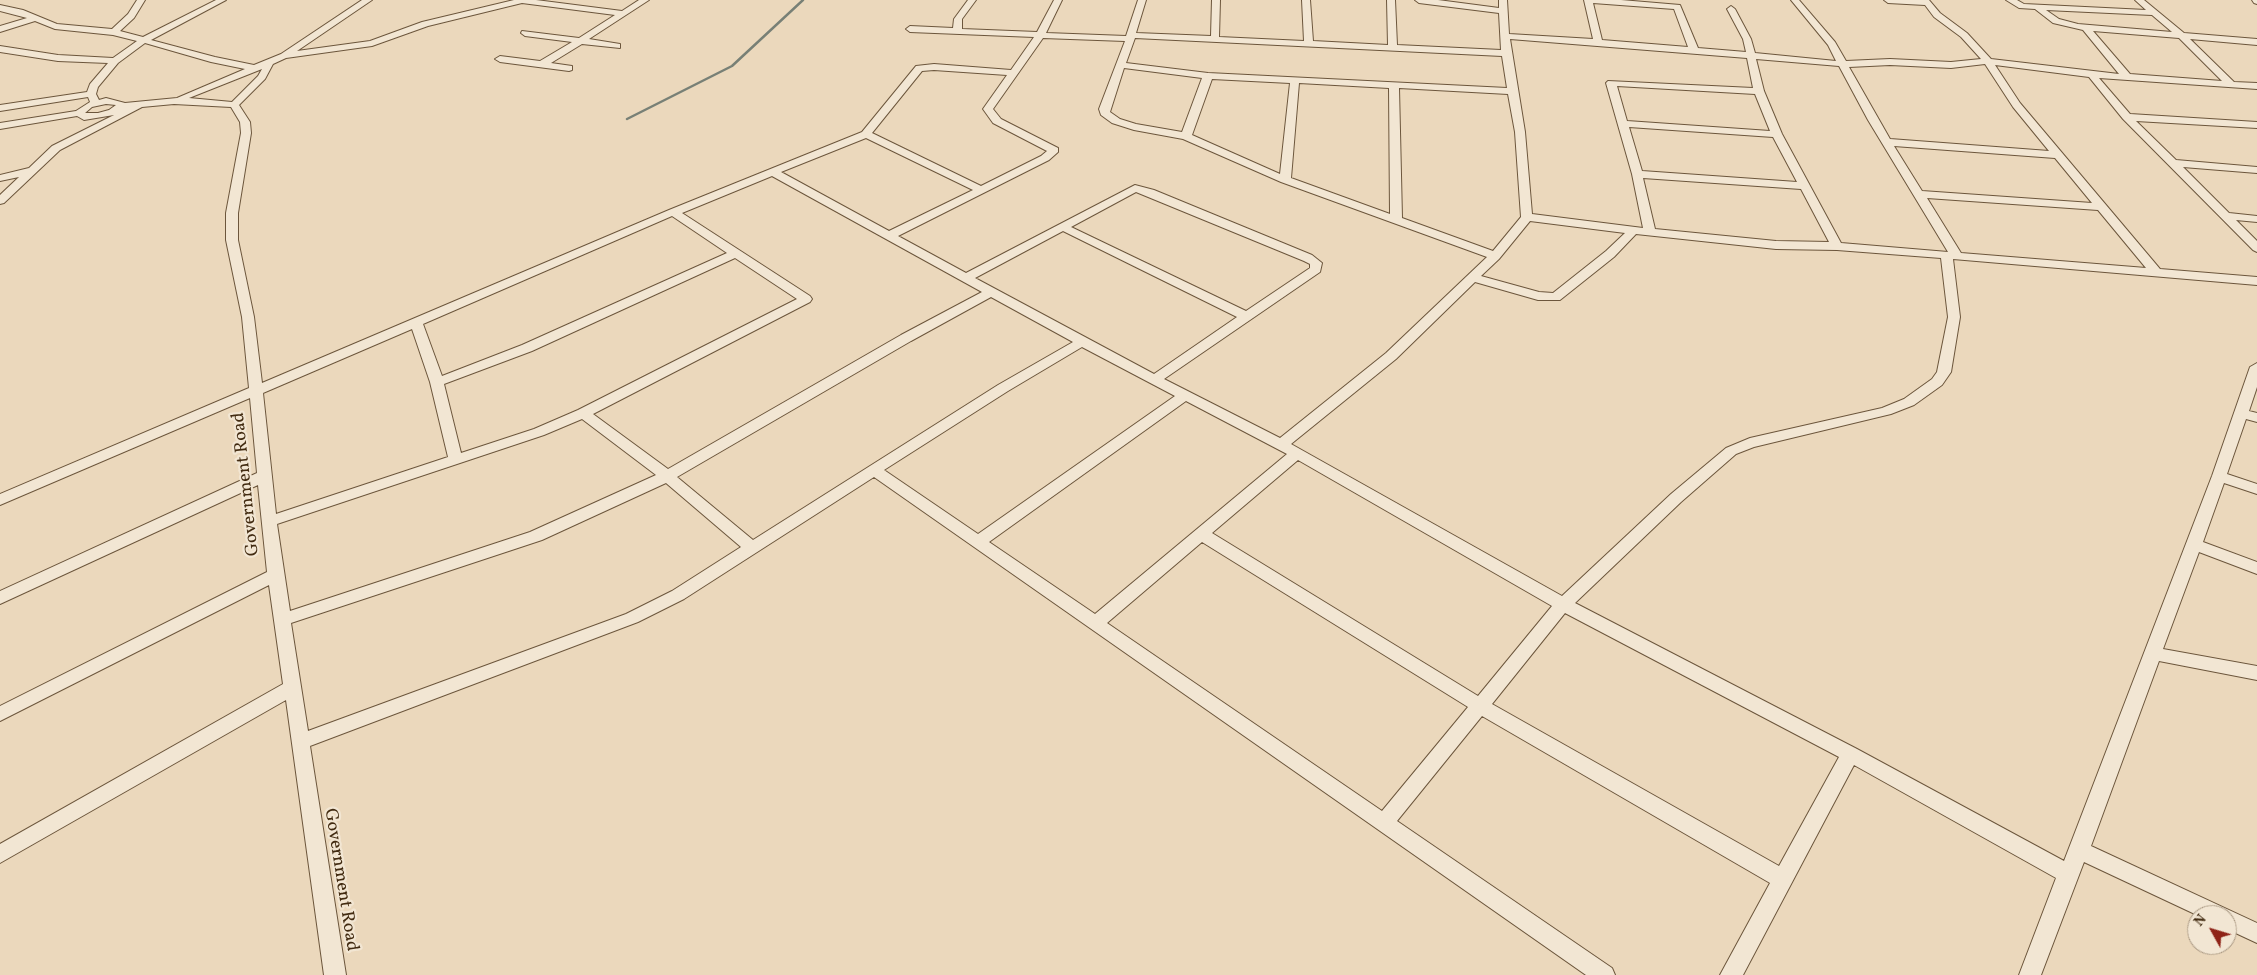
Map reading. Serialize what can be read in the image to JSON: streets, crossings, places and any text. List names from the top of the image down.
{
  "streets": {
    "street": ["Government Road"]
  },
  "north": "top left"
}
